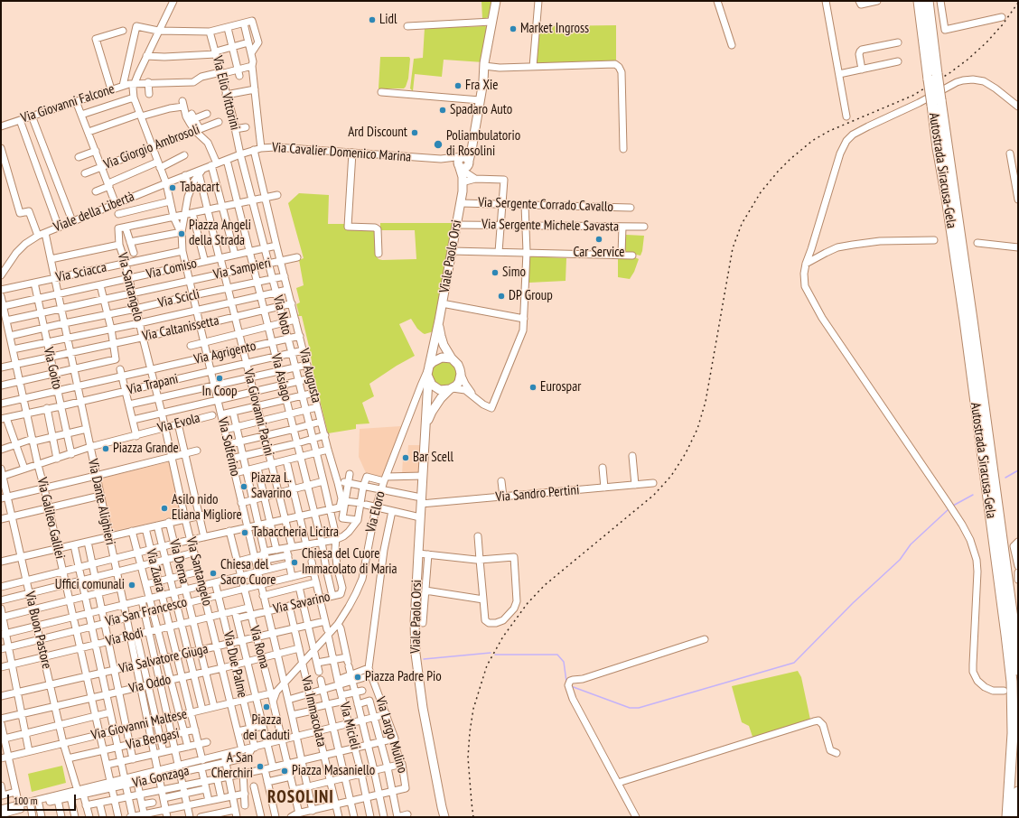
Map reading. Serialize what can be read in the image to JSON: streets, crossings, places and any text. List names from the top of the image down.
{
  "streets": {
    "highway": ["Autostrada Siracusa-Gela"],
    "main road": ["Viale Paolo Orsi"],
    "street": [
      "Via Elio Vittorini",
      "Via Giovanni Falcone",
      "Via Giorgio Ambrosoli",
      "Via Cavalier Domenico Marina",
      "Via Sergente Corrado Cavallo",
      "Viale della Libertà",
      "Via Sergente Michele Savasta",
      "Via Comiso",
      "Via Sampieri",
      "Via Sciacca",
      "Via Santangelo",
      "Via Scicli",
      "Via Noto",
      "Via Caltanissetta",
      "Via Agrigento",
      "Via Goito",
      "Via Augusta",
      "Via Asiago",
      "Via Trapani",
      "Via Giovanni Pacini",
      "Via Evola",
      "Via Solferino",
      "Via Sandro Pertini",
      "Via Dante Alighieri",
      "Via Eloro",
      "Via Galileo Galilei",
      "Via Derna",
      "Via Zuara",
      "Via Savarino",
      "Via San Francesco",
      "Via Buon Pastore",
      "Via Rodi",
      "Via Roma",
      "Via Salvatore Giuga",
      "Via Due Palme",
      "Via Oddo",
      "Via Immacolata",
      "Via Giovanni Maltese",
      "Via Micieli",
      "Via Largo Mulino",
      "Via Bengasi",
      "Via Gonzaga"
    ]
  },
  "crossings": [
    ["Via Elio Vittorini", "Via Giovanni Falcone"],
    ["Via Elio Vittorini", "Via Cavalier Domenico Marina"],
    ["Via Elio Vittorini", "Via Noto"],
    ["Via Giorgio Ambrosoli", "Via Solferino"],
    ["Via Cavalier Domenico Marina", "Viale della Libertà"],
    ["Via Cavalier Domenico Marina", "Via Noto"],
    ["Via Cavalier Domenico Marina", "Via Augusta"],
    ["Via Cavalier Domenico Marina", "Via Asiago"],
    ["Via Cavalier Domenico Marina", "Via Giovanni Pacini"],
    ["Via Cavalier Domenico Marina", "Via Solferino"],
    ["Via Sergente Corrado Cavallo", "Viale Paolo Orsi"],
    ["Viale della Libertà", "Via Giovanni Pacini"],
    ["Viale della Libertà", "Via Solferino"],
    ["Viale della Libertà", "Via Dante Alighieri"],
    ["Via Sergente Michele Savasta", "Viale Paolo Orsi"],
    ["Viale Paolo Orsi", "Via Sandro Pertini"],
    ["Viale Paolo Orsi", "Via Eloro"],
    ["Via Comiso", "Via Santangelo"],
    ["Via Comiso", "Via Noto"],
    ["Via Comiso", "Via Goito"],
    ["Via Comiso", "Via Augusta"],
    ["Via Comiso", "Via Asiago"],
    ["Via Comiso", "Via Giovanni Pacini"],
    ["Via Comiso", "Via Solferino"],
    ["Via Comiso", "Via Dante Alighieri"],
    ["Via Comiso", "Via Galileo Galilei"],
    ["Via Sampieri", "Via Santangelo"],
    ["Via Sampieri", "Via Noto"],
    ["Via Sampieri", "Via Goito"],
    ["Via Sampieri", "Via Augusta"],
    ["Via Sampieri", "Via Asiago"],
    ["Via Sampieri", "Via Giovanni Pacini"],
    ["Via Sampieri", "Via Solferino"],
    ["Via Sampieri", "Via Dante Alighieri"],
    ["Via Sampieri", "Via Galileo Galilei"],
    ["Via Sciacca", "Via Santangelo"],
    ["Via Sciacca", "Via Goito"],
    ["Via Sciacca", "Via Solferino"],
    ["Via Sciacca", "Via Dante Alighieri"],
    ["Via Santangelo", "Via Scicli"],
    ["Via Santangelo", "Via Caltanissetta"],
    ["Via Santangelo", "Via Agrigento"],
    ["Via Santangelo", "Via Trapani"],
    ["Via Santangelo", "Via Evola"],
    ["Via Santangelo", "Via San Francesco"],
    ["Via Santangelo", "Via Rodi"],
    ["Via Santangelo", "Via Salvatore Giuga"],
    ["Via Santangelo", "Via Oddo"],
    ["Via Santangelo", "Via Giovanni Maltese"],
    ["Via Santangelo", "Via Gonzaga"],
    ["Via Scicli", "Via Noto"],
    ["Via Scicli", "Via Goito"],
    ["Via Scicli", "Via Augusta"],
    ["Via Scicli", "Via Asiago"],
    ["Via Scicli", "Via Giovanni Pacini"],
    ["Via Scicli", "Via Solferino"],
    ["Via Scicli", "Via Dante Alighieri"],
    ["Via Scicli", "Via Galileo Galilei"],
    ["Via Noto", "Via Caltanissetta"],
    ["Via Noto", "Via Agrigento"],
    ["Via Noto", "Via Augusta"],
    ["Via Noto", "Via Trapani"],
    ["Via Noto", "Via Savarino"],
    ["Via Caltanissetta", "Via Goito"],
    ["Via Caltanissetta", "Via Augusta"],
    ["Via Caltanissetta", "Via Asiago"],
    ["Via Caltanissetta", "Via Giovanni Pacini"],
    ["Via Caltanissetta", "Via Solferino"],
    ["Via Caltanissetta", "Via Dante Alighieri"],
    ["Via Caltanissetta", "Via Galileo Galilei"],
    ["Via Agrigento", "Via Goito"],
    ["Via Agrigento", "Via Augusta"],
    ["Via Agrigento", "Via Asiago"],
    ["Via Agrigento", "Via Giovanni Pacini"],
    ["Via Agrigento", "Via Solferino"],
    ["Via Agrigento", "Via Dante Alighieri"],
    ["Via Agrigento", "Via Galileo Galilei"],
    ["Via Goito", "Via Trapani"],
    ["Via Goito", "Via Evola"],
    ["Via Augusta", "Via Trapani"],
    ["Via Asiago", "Via Trapani"],
    ["Via Asiago", "Via Savarino"],
    ["Via Trapani", "Via Giovanni Pacini"],
    ["Via Trapani", "Via Solferino"],
    ["Via Trapani", "Via Dante Alighieri"],
    ["Via Trapani", "Via Galileo Galilei"],
    ["Via Giovanni Pacini", "Via Solferino"],
    ["Via Giovanni Pacini", "Via San Francesco"],
    ["Via Evola", "Via Dante Alighieri"],
    ["Via Evola", "Via Galileo Galilei"],
    ["Via Evola", "Via Buon Pastore"],
    ["Via Solferino", "Via Eloro"],
    ["Via Solferino", "Via Savarino"],
    ["Via Solferino", "Via San Francesco"],
    ["Via Solferino", "Via Salvatore Giuga"],
    ["Via Solferino", "Via Oddo"],
    ["Via Solferino", "Via Gonzaga"],
    ["Via Sandro Pertini", "Via Eloro"],
    ["Via Dante Alighieri", "Via San Francesco"],
    ["Via Dante Alighieri", "Via Rodi"],
    ["Via Dante Alighieri", "Via Salvatore Giuga"],
    ["Via Dante Alighieri", "Via Oddo"],
    ["Via Dante Alighieri", "Via Giovanni Maltese"],
    ["Via Dante Alighieri", "Via Bengasi"],
    ["Via Dante Alighieri", "Via Gonzaga"],
    ["Via Eloro", "Via Roma"],
    ["Via Eloro", "Via Immacolata"],
    ["Via Eloro", "Via Giovanni Maltese"],
    ["Via Eloro", "Via Micieli"],
    ["Via Eloro", "Via Gonzaga"],
    ["Via Galileo Galilei", "Via San Francesco"],
    ["Via Galileo Galilei", "Via Rodi"],
    ["Via Galileo Galilei", "Via Salvatore Giuga"],
    ["Via Galileo Galilei", "Via Oddo"],
    ["Via Galileo Galilei", "Via Giovanni Maltese"],
    ["Via Galileo Galilei", "Via Bengasi"],
    ["Via Galileo Galilei", "Via Gonzaga"],
    ["Via Derna", "Via San Francesco"],
    ["Via Derna", "Via Rodi"],
    ["Via Derna", "Via Salvatore Giuga"],
    ["Via Derna", "Via Oddo"],
    ["Via Derna", "Via Giovanni Maltese"],
    ["Via Zuara", "Via San Francesco"],
    ["Via Zuara", "Via Rodi"],
    ["Via Zuara", "Via Salvatore Giuga"],
    ["Via Zuara", "Via Oddo"],
    ["Via Zuara", "Via Giovanni Maltese"],
    ["Via Zuara", "Via Bengasi"],
    ["Via Zuara", "Via Gonzaga"],
    ["Via Savarino", "Via Roma"],
    ["Via Savarino", "Via Immacolata"],
    ["Via Savarino", "Via Micieli"],
    ["Via San Francesco", "Via Buon Pastore"],
    ["Via San Francesco", "Via Roma"],
    ["Via San Francesco", "Via Due Palme"],
    ["Via San Francesco", "Via Micieli"],
    ["Via Buon Pastore", "Via Rodi"],
    ["Via Buon Pastore", "Via Salvatore Giuga"],
    ["Via Buon Pastore", "Via Oddo"],
    ["Via Buon Pastore", "Via Giovanni Maltese"],
    ["Via Buon Pastore", "Via Bengasi"],
    ["Via Buon Pastore", "Via Gonzaga"],
    ["Via Rodi", "Via Roma"],
    ["Via Rodi", "Via Due Palme"],
    ["Via Roma", "Via Salvatore Giuga"],
    ["Via Roma", "Via Oddo"],
    ["Via Roma", "Via Giovanni Maltese"],
    ["Via Salvatore Giuga", "Via Due Palme"],
    ["Via Salvatore Giuga", "Via Immacolata"],
    ["Via Salvatore Giuga", "Via Micieli"],
    ["Via Due Palme", "Via Oddo"],
    ["Via Due Palme", "Via Giovanni Maltese"],
    ["Via Due Palme", "Via Gonzaga"],
    ["Via Oddo", "Via Immacolata"],
    ["Via Immacolata", "Via Gonzaga"],
    ["Via Micieli", "Via Gonzaga"],
    ["Via Largo Mulino", "Via Gonzaga"]
  ],
  "districts": ["ROSOLINI"],
  "places": [
    "Lidl",
    "Market Ingross",
    "Fra Xie",
    "Spadaro Auto",
    "Ard Discount",
    "Poliambulatorio di Rosolini",
    "Tabacart",
    "Piazza Angeli della Strada",
    "Car Service",
    "Simo",
    "DP Group",
    "In Coop",
    "Eurospar",
    "Piazza Grande",
    "Bar Scell",
    "Piazza L. Savarino",
    "Asilo nido Eliana Migliore",
    "Tabaccheria Licitra",
    "Chiesa del Cuore Immacolato di Maria",
    "Chiesa del Sacro Cuore",
    "Uffici comunali",
    "Piazza Padre Pio",
    "Piazza dei Caduti",
    "A San Cherchiri",
    "Piazza Masaniello"
  ],
  "scale_bar": "100 m"
}
